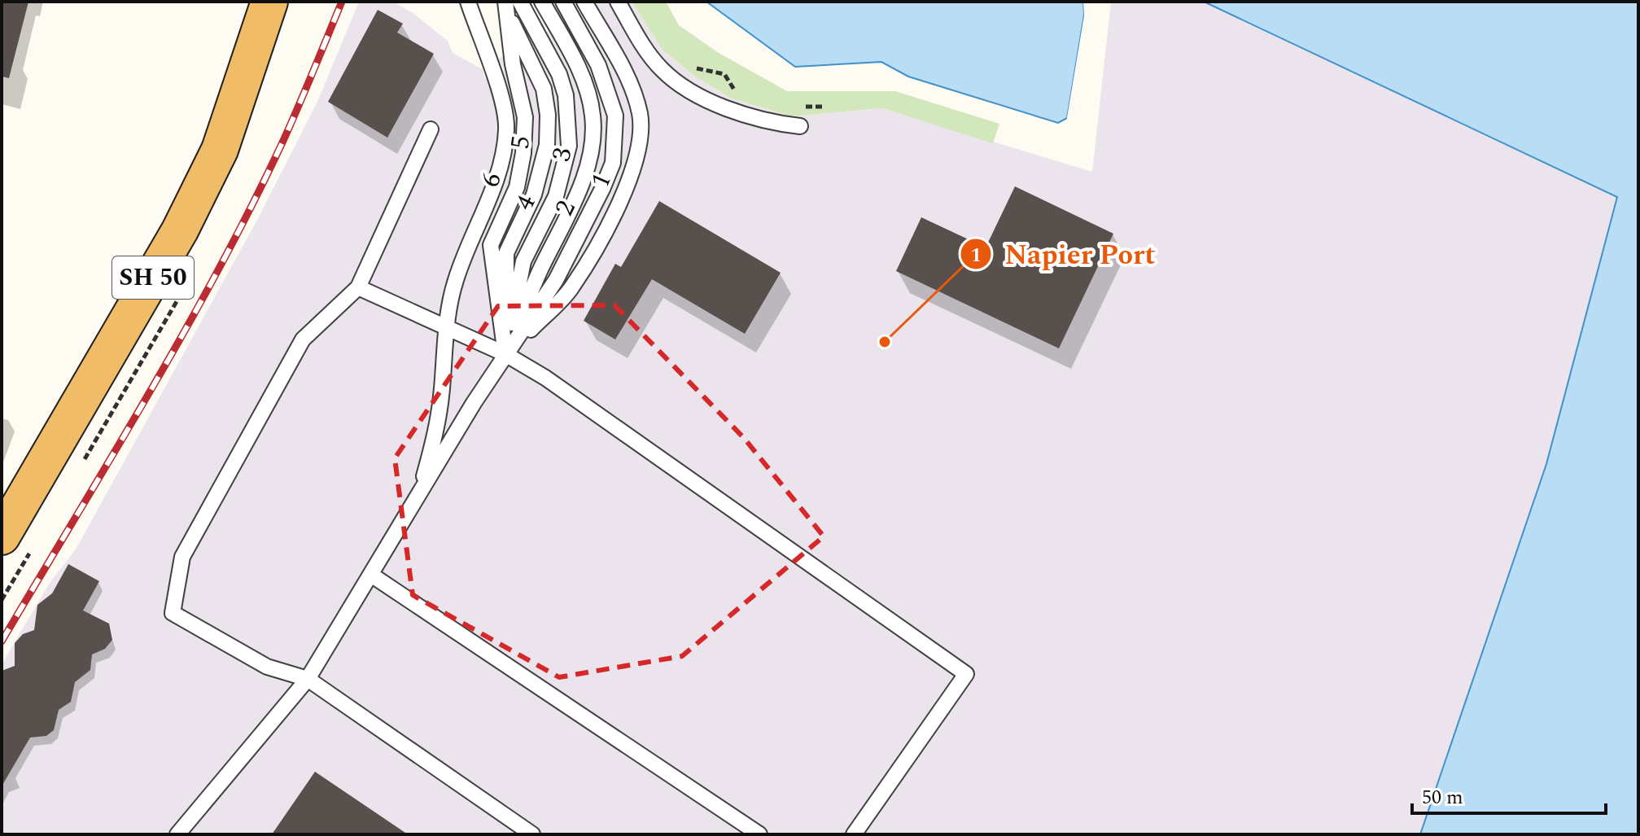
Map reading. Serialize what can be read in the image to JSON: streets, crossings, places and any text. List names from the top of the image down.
{
  "streets": {
    "highway": ["SH 50"],
    "lane": [
      "5",
      "3",
      "6",
      "1",
      "4",
      "2"
    ]
  },
  "crossings": [
    ["5", "3"],
    ["5", "6"],
    ["5", "1"],
    ["5", "4"],
    ["5", "2"],
    ["3", "6"],
    ["3", "1"],
    ["3", "4"],
    ["3", "2"],
    ["6", "1"],
    ["6", "4"],
    ["6", "2"],
    ["1", "4"],
    ["1", "2"],
    ["4", "2"]
  ],
  "places": ["Napier Port"],
  "scale_bar": "50 m"
}
